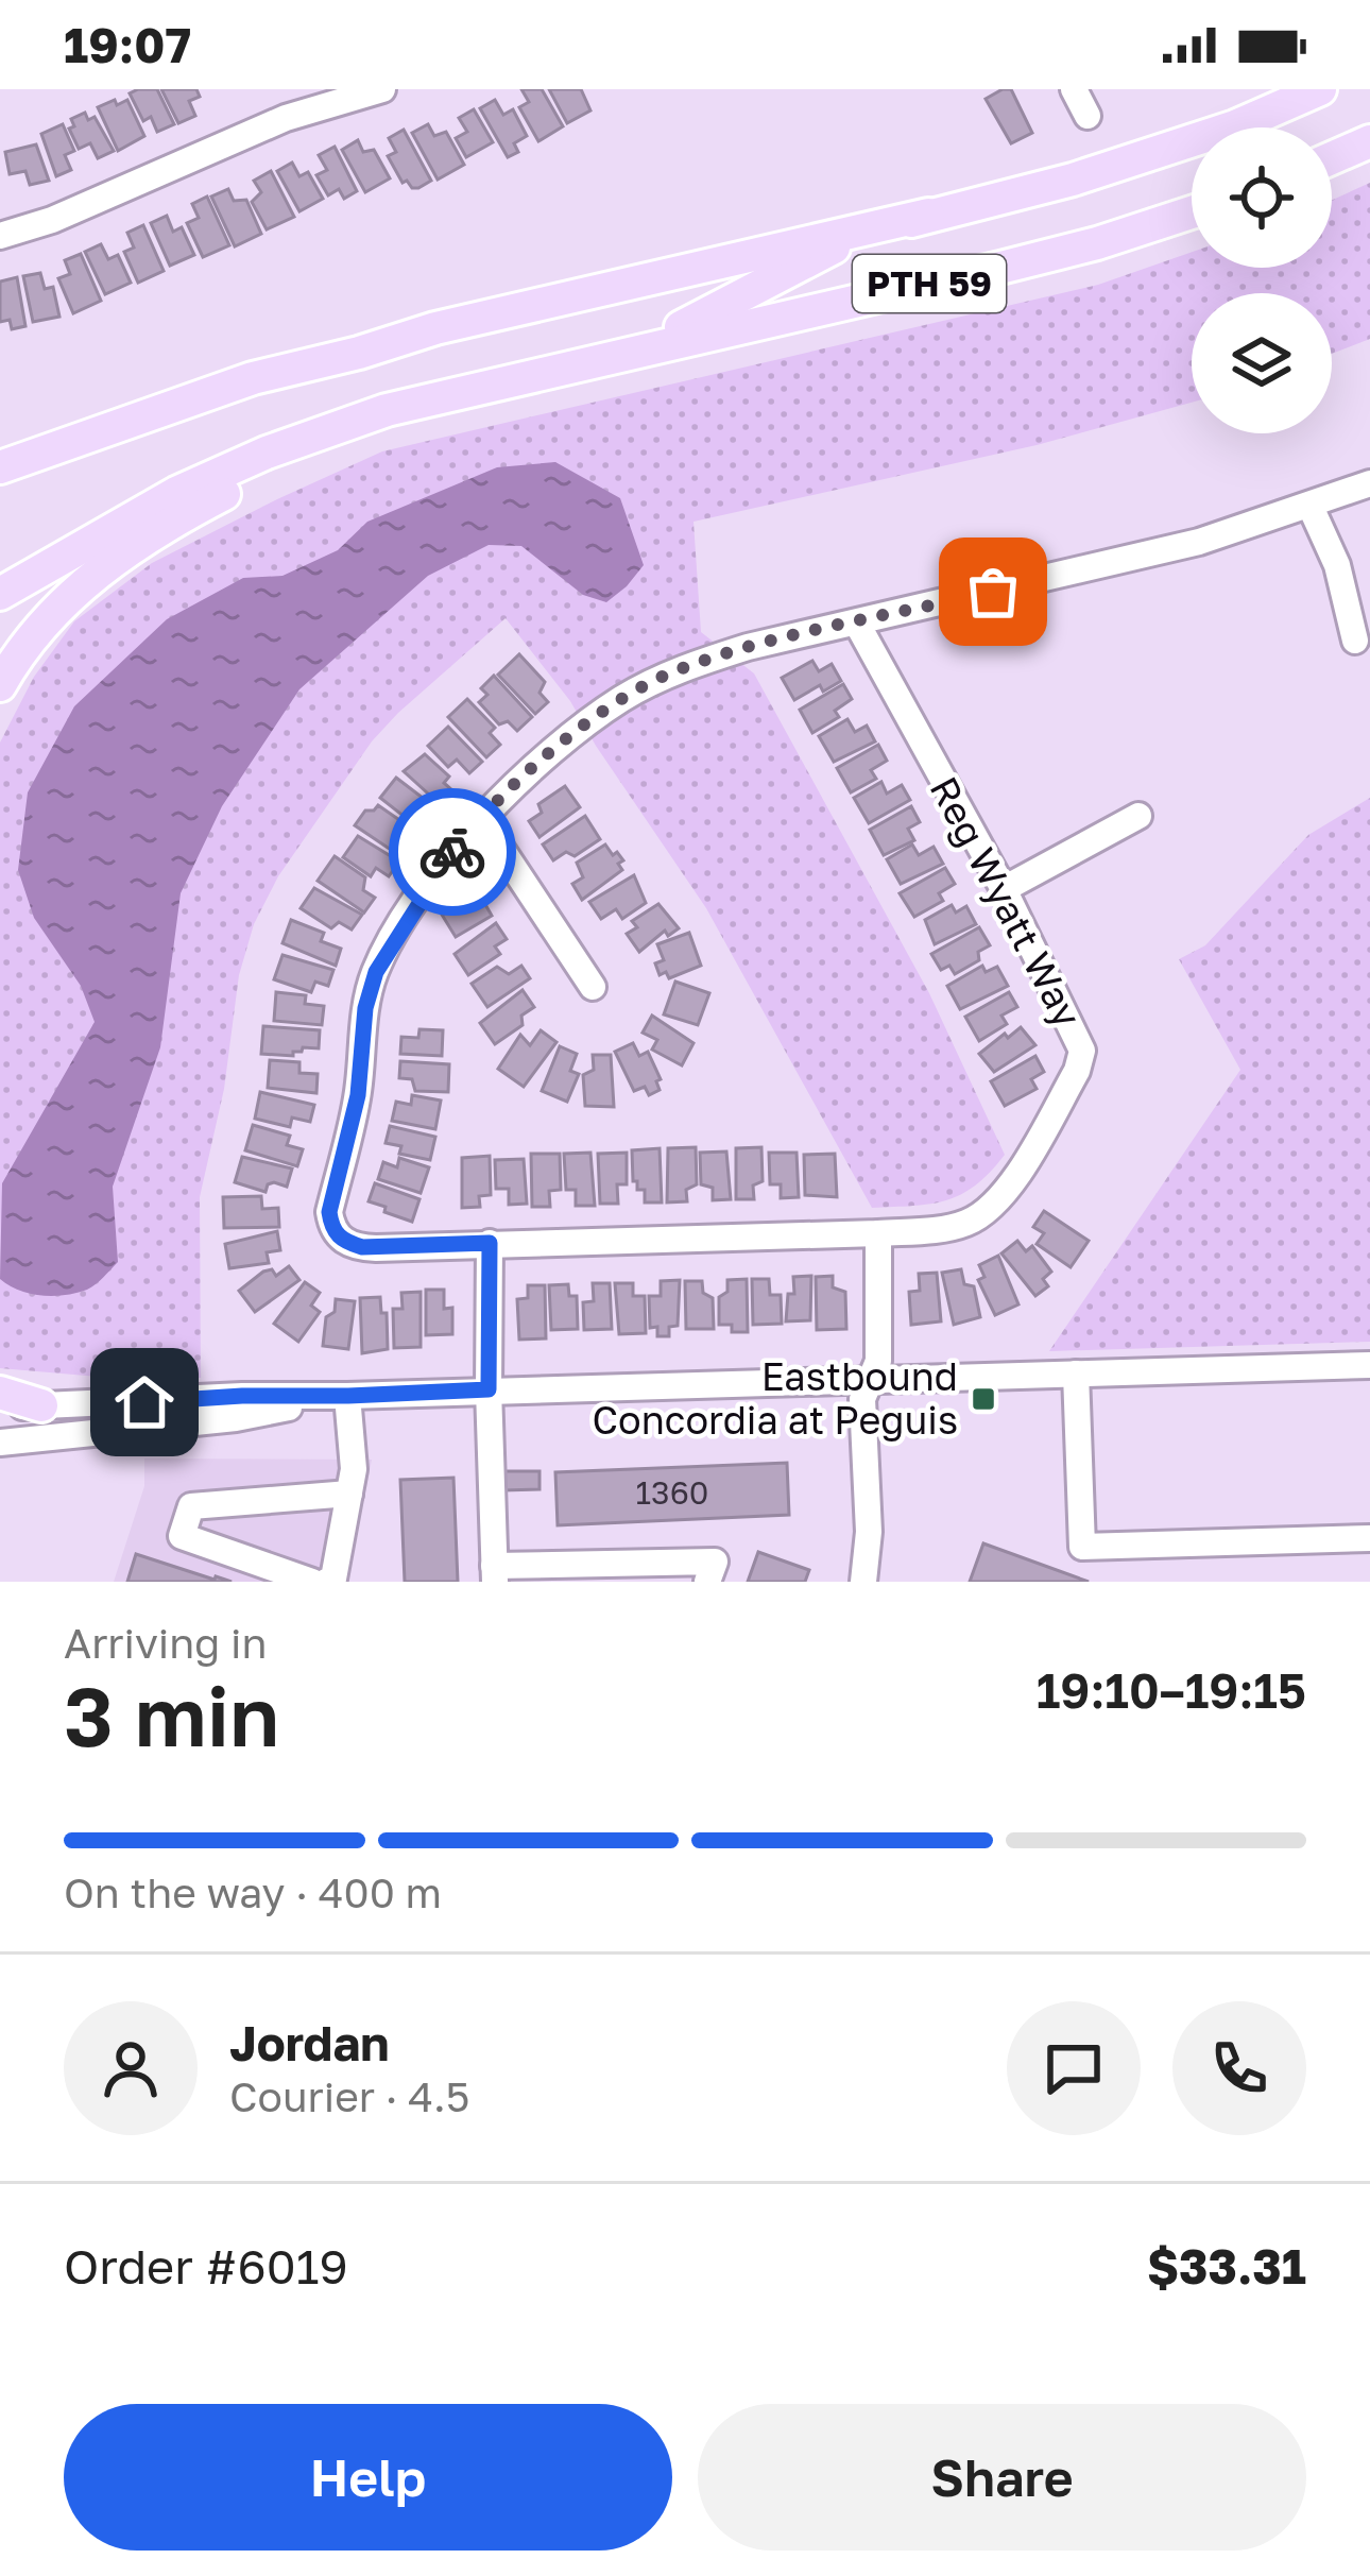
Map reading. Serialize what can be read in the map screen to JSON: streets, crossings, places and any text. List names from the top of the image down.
{
  "streets": {
    "main road": ["PTH 59"],
    "street": ["Reg Wyatt Way"]
  },
  "places": {
    "transit": ["Eastbound Concordia at Peguis"]
  },
  "house_numbers": ["1360"],
  "page": {
    "status": "19:07",
    "heading": ["3 min", "Arriving in", "19:10–19:15"],
    "panel": [
      "Jordan",
      "Courier · 4.5",
      "Order #6019",
      "$33.31"
    ],
    "bar": "On the way · 400 m",
    "buttons": ["Help", "Share"]
  }
}
